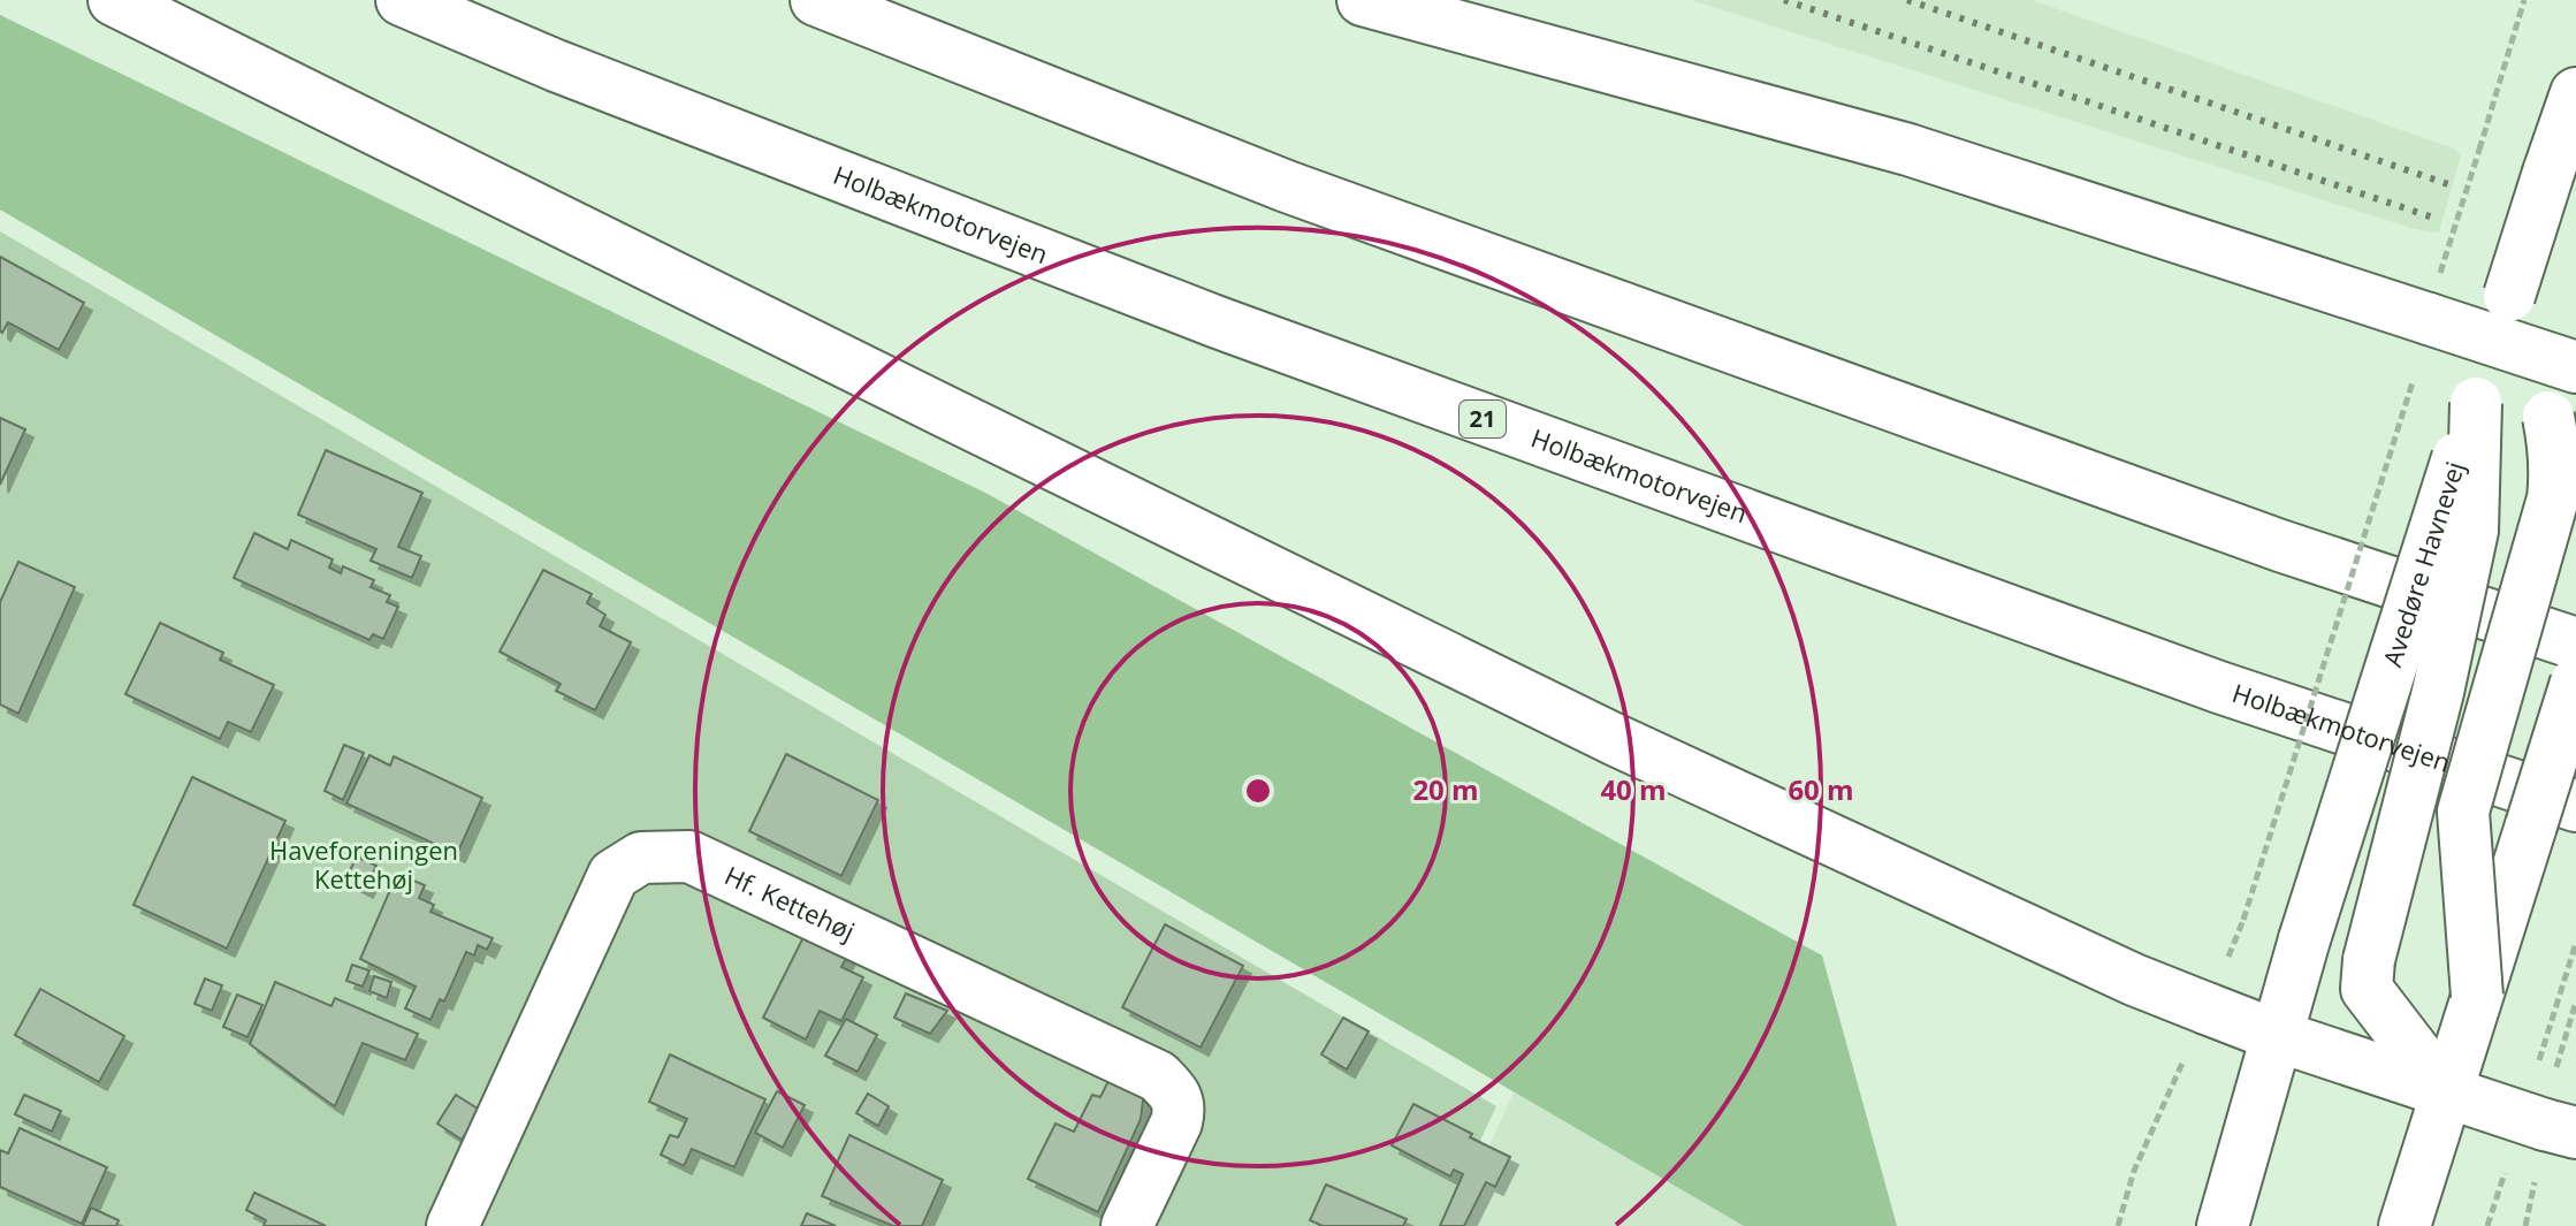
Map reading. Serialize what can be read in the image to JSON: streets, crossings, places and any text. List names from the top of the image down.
{
  "streets": {
    "main road": [
      "Holbækmotorvejen",
      "21",
      "Avedøre Havnevej",
      "Hf. Kettehøj"
    ]
  },
  "parks": ["Haveforeningen Kettehøj"],
  "rings": ["20 m", "40 m", "60 m"]
}
